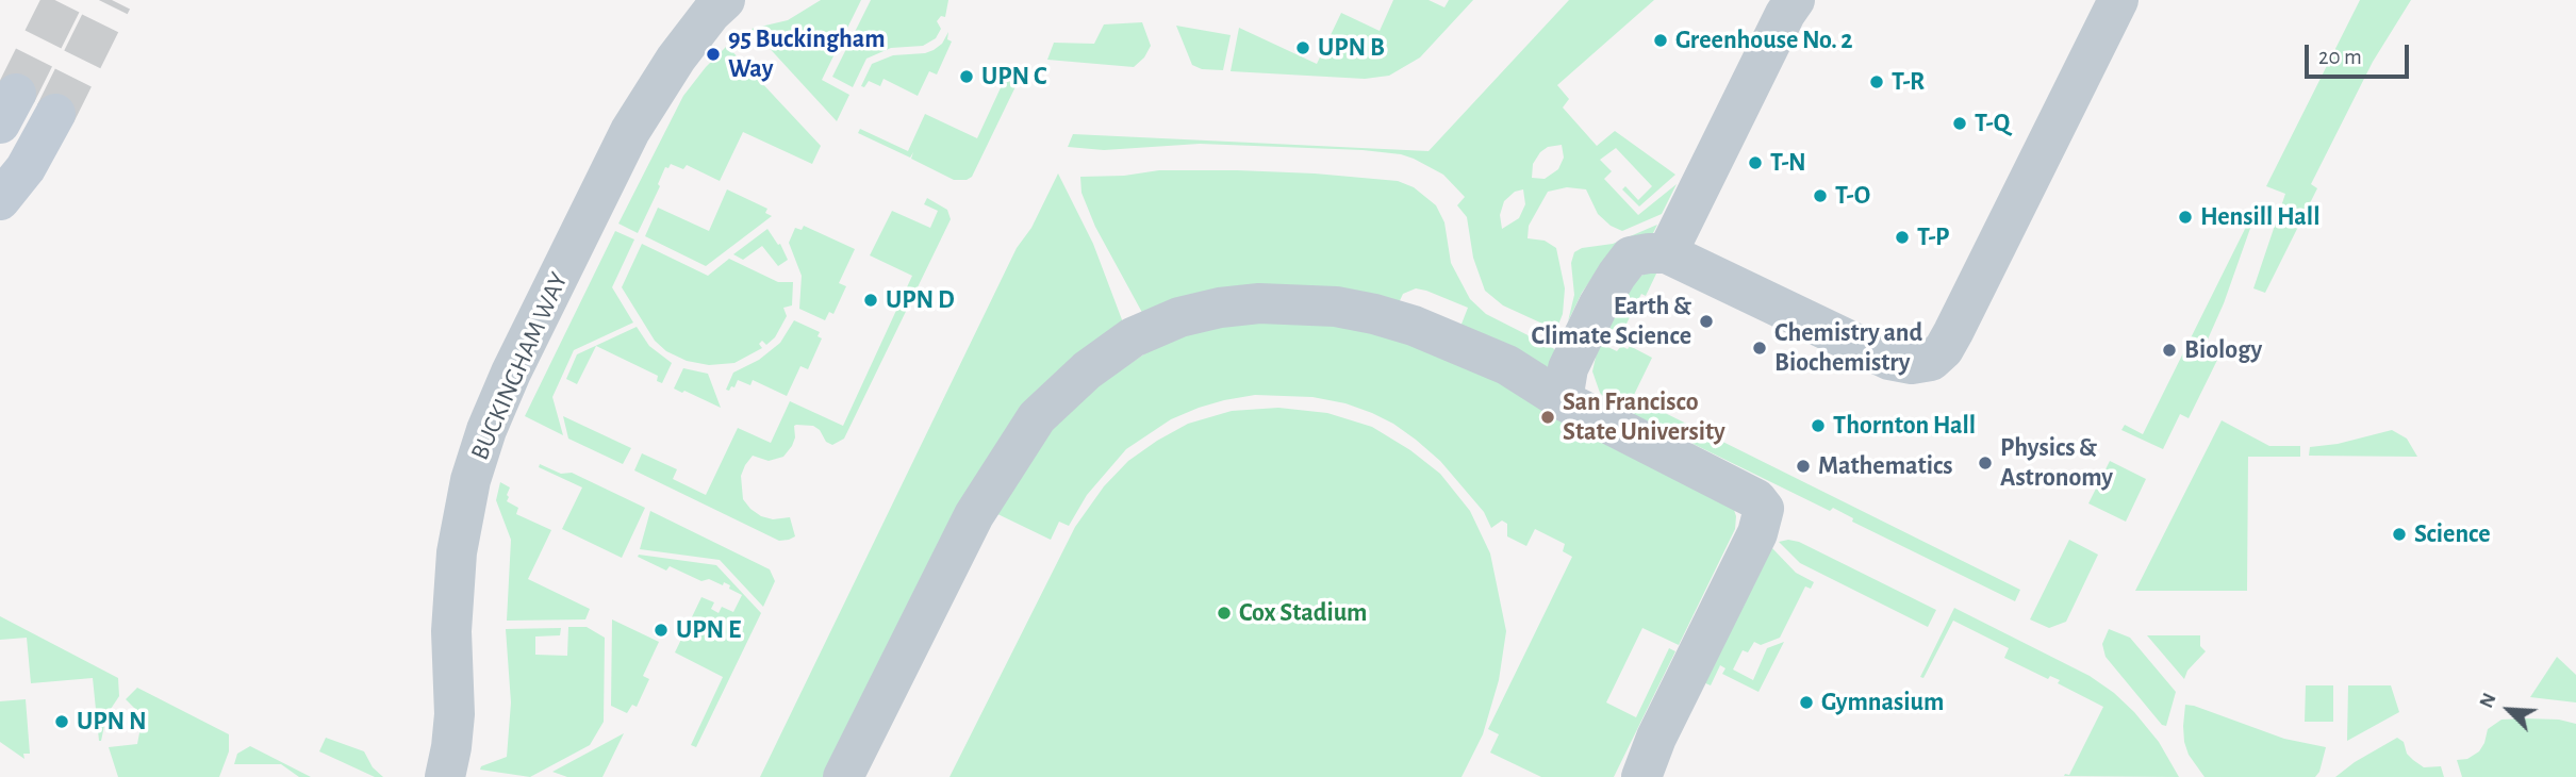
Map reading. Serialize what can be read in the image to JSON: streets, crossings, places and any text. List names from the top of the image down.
{
  "streets": {
    "street": ["BUCKINGHAM WAY"]
  },
  "places": [
    "Greenhouse No. 2",
    "UPN B",
    "95 Buckingham Way",
    "UPN C",
    "T-R",
    "T-Q",
    "T-N",
    "T-O",
    "Hensill Hall",
    "T-P",
    "UPN D",
    "Earth & Climate Science",
    "Chemistry and Biochemistry",
    "Biology",
    "San Francisco State University",
    "Thornton Hall",
    "Physics & Astronomy",
    "Mathematics",
    "Science",
    "Cox Stadium",
    "UPN E",
    "Gymnasium",
    "UPN N"
  ],
  "scale_bar": "20 m",
  "north": "top left"
}
